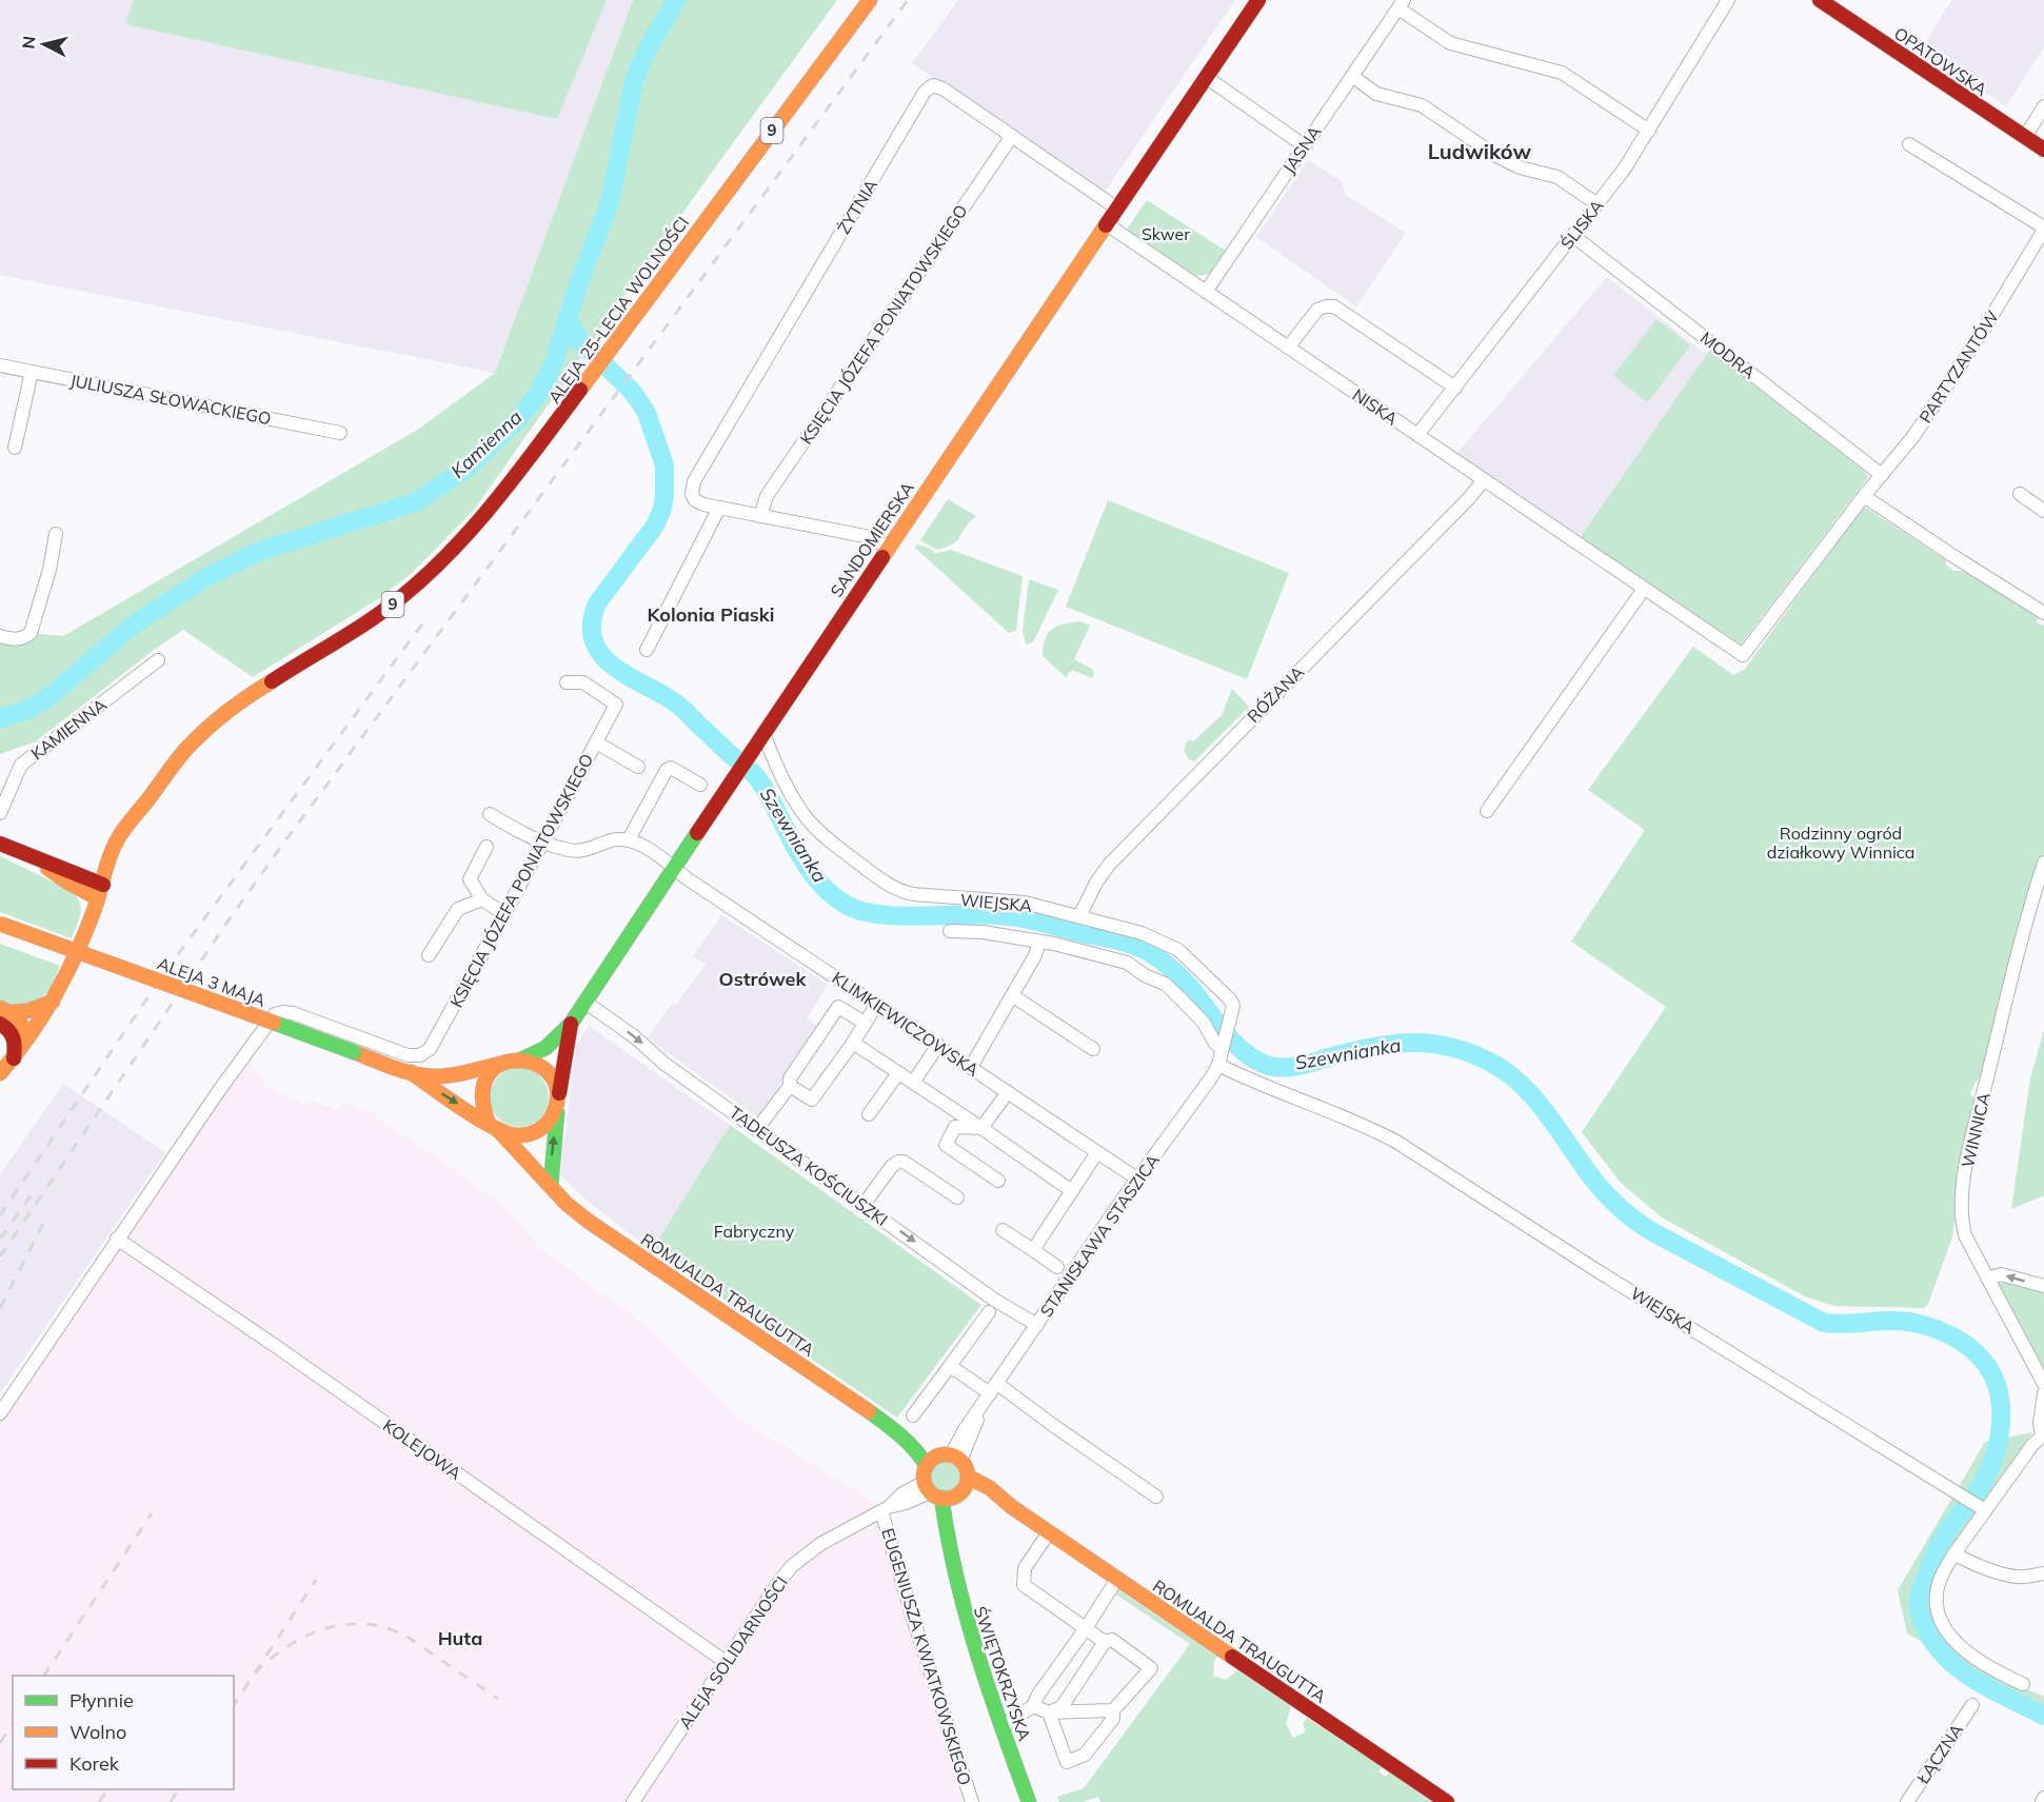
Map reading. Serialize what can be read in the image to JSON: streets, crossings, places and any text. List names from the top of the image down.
{
  "streets": {
    "main road": [
      "OPATOWSKA",
      "9",
      "ALEJA 25-LECIA WOLNOŚCI",
      "SANDOMIERSKA",
      "ALEJA 3 MAJA",
      "ROMUALDA TRAUGUTTA",
      "ŚWIĘTOKRZYSKA"
    ],
    "street": [
      "JASNA",
      "ŻYTNIA",
      "ŚLISKA",
      "KSIĘCIA JÓZEFA PONIATOWSKIEGO",
      "MODRA",
      "PARTYZANTÓW",
      "JULIUSZA SŁOWACKIEGO",
      "NISKA",
      "RÓŻANA",
      "KAMIENNA",
      "WIEJSKA",
      "KLIMKIEWICZOWSKA",
      "WINNICA",
      "TADEUSZA KOŚCIUSZKI",
      "STANISŁAWA STASZICA",
      "KOLEJOWA",
      "ALEJA SOLIDARNOŚCI",
      "EUGENIUSZA KWIATKOWSKIEGO",
      "ŁĄCZNA"
    ]
  },
  "crossings": [
    ["9", "ALEJA 25-LECIA WOLNOŚCI"],
    ["JASNA", "ŚLISKA"],
    ["JASNA", "NISKA"],
    ["ŻYTNIA", "KSIĘCIA JÓZEFA PONIATOWSKIEGO"],
    ["ŻYTNIA", "SANDOMIERSKA"],
    ["ŚLISKA", "MODRA"],
    ["ŚLISKA", "NISKA"],
    ["KSIĘCIA JÓZEFA PONIATOWSKIEGO", "KOLEJOWA"],
    ["MODRA", "PARTYZANTÓW"],
    ["PARTYZANTÓW", "NISKA"],
    ["NISKA", "SANDOMIERSKA"],
    ["NISKA", "RÓŻANA"],
    ["SANDOMIERSKA", "WIEJSKA"],
    ["SANDOMIERSKA", "ALEJA 3 MAJA"],
    ["SANDOMIERSKA", "KLIMKIEWICZOWSKA"],
    ["SANDOMIERSKA", "TADEUSZA KOŚCIUSZKI"],
    ["SANDOMIERSKA", "ROMUALDA TRAUGUTTA"],
    ["RÓŻANA", "WIEJSKA"],
    ["WIEJSKA", "STANISŁAWA STASZICA"],
    ["ALEJA 3 MAJA", "ROMUALDA TRAUGUTTA"],
    ["KLIMKIEWICZOWSKA", "STANISŁAWA STASZICA"],
    ["TADEUSZA KOŚCIUSZKI", "STANISŁAWA STASZICA"],
    ["STANISŁAWA STASZICA", "ROMUALDA TRAUGUTTA"],
    ["STANISŁAWA STASZICA", "ŚWIĘTOKRZYSKA"],
    ["ROMUALDA TRAUGUTTA", "ŚWIĘTOKRZYSKA"],
    ["KOLEJOWA", "ALEJA SOLIDARNOŚCI"],
    ["ALEJA SOLIDARNOŚCI", "EUGENIUSZA KWIATKOWSKIEGO"],
    ["ALEJA SOLIDARNOŚCI", "ŚWIĘTOKRZYSKA"]
  ],
  "one_way": ["TADEUSZA KOŚCIUSZKI"],
  "districts": [
    "Ludwików",
    "Kolonia Piaski",
    "Ostrówek",
    "Huta"
  ],
  "water": ["Kamienna", "Szewnianka"],
  "parks": ["Skwer", "Rodzinny ogród działkowy Winnica", "Fabryczny"],
  "legend": ["Płynnie", "Wolno", "Korek"],
  "north": "left"
}
